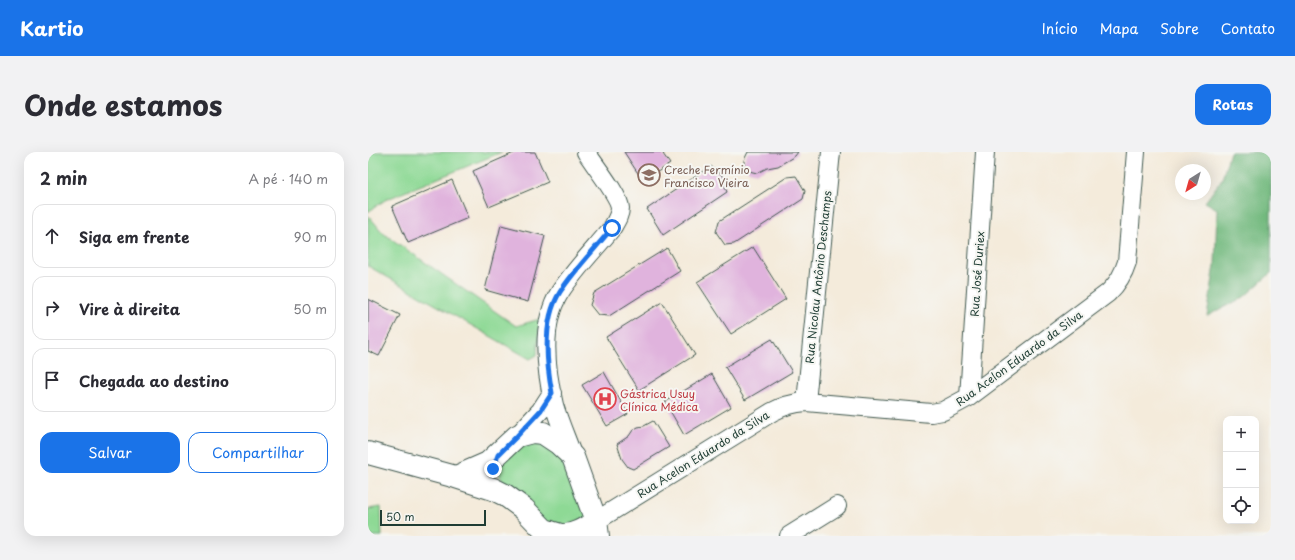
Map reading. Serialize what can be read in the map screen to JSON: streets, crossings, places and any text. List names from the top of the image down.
{
  "streets": {
    "street": ["Rua José Duriex", "Rua Nicolau Antônio Deschamps", "Rua Acelon Eduardo da Silva"]
  },
  "crossings": [
    ["Rua José Duriex", "Rua Acelon Eduardo da Silva"],
    ["Rua Nicolau Antônio Deschamps", "Rua Acelon Eduardo da Silva"]
  ],
  "places": {
    "school or university": ["Creche Fermínio Francisco Vieira"],
    "hospital": ["Gástrica Usuy Clínica Médica"]
  },
  "scale_bar": "50 m",
  "north": "bottom left",
  "page": {
    "header": "Kartio",
    "nav": [
      "Início",
      "Mapa",
      "Sobre",
      "Contato"
    ],
    "title": "Onde estamos",
    "buttons": [
      "Rotas",
      ["Salvar", "Compartilhar"]
    ],
    "heading": ["2 min", "A pé · 140 m"],
    "list": [
      ["Siga em frente", "90 m"],
      ["Vire à direita", "50 m"],
      "Chegada ao destino"
    ],
    "map_buttons": ["+", "−"],
    "scale": "50 m"
  }
}
